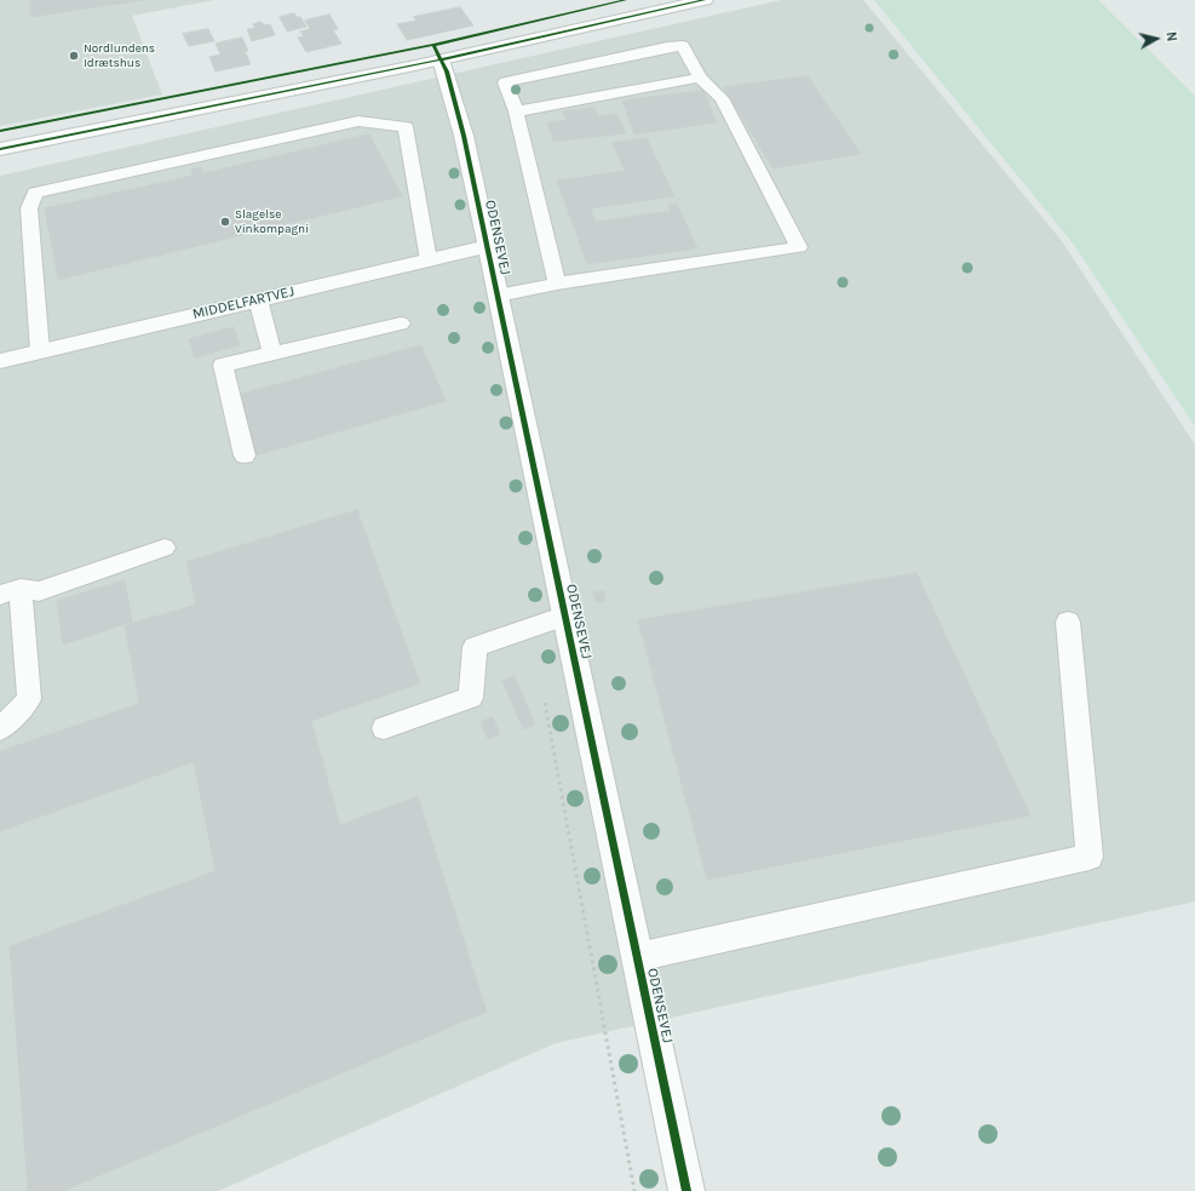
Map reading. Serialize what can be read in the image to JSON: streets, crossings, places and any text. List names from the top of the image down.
{
  "streets": {
    "street": ["ODENSEVEJ", "MIDDELFARTVEJ"]
  },
  "crossings": [
    ["ODENSEVEJ", "MIDDELFARTVEJ"]
  ],
  "places": ["Nordlundens Idrætshus", "Slagelse Vinkompagni"],
  "north": "right"
}
